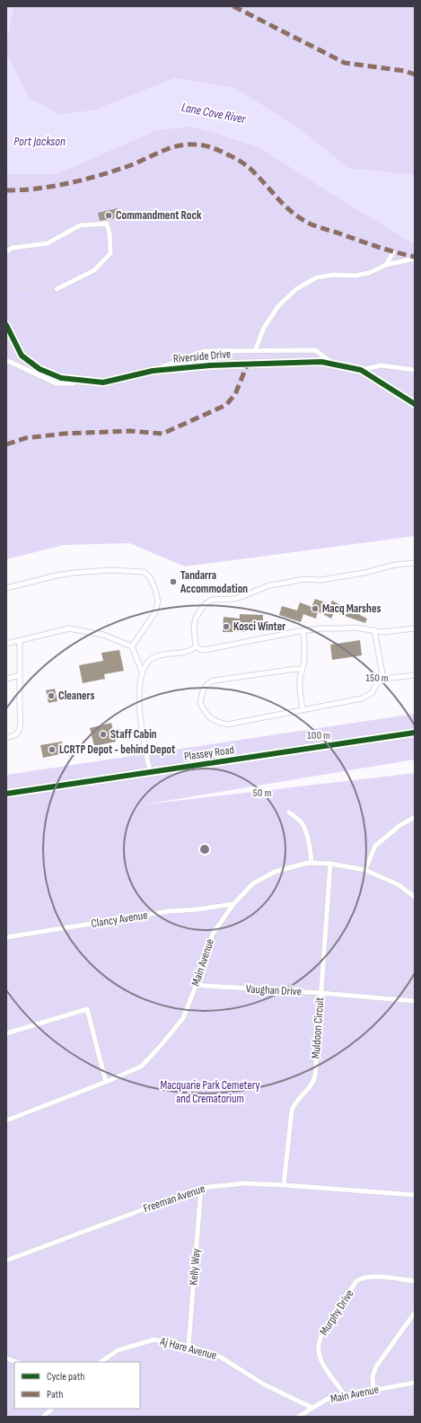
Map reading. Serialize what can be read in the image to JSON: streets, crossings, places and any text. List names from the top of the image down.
{
  "streets": {
    "street": ["Riverside Drive", "Plassey Road"],
    "lane": [
      "Clancy Avenue",
      "Main Avenue",
      "Vaughan Drive",
      "Muldoon Circuit",
      "Freeman Avenue",
      "Kelly Way",
      "Murphy Drive",
      "Aj Hare Avenue"
    ]
  },
  "crossings": [
    ["Clancy Avenue", "Main Avenue"],
    ["Main Avenue", "Vaughan Drive"],
    ["Main Avenue", "Muldoon Circuit"],
    ["Main Avenue", "Murphy Drive"],
    ["Main Avenue", "Aj Hare Avenue"],
    ["Vaughan Drive", "Muldoon Circuit"],
    ["Muldoon Circuit", "Freeman Avenue"],
    ["Freeman Avenue", "Kelly Way"],
    ["Kelly Way", "Aj Hare Avenue"]
  ],
  "water": ["Lane Cove River", "Port Jackson"],
  "parks": ["Macquarie Park Cemetery and Crematorium"],
  "places": [
    "Commandment Rock",
    "Tandarra Accommodation",
    "Macq Marshes",
    "Kosci Winter",
    "Cleaners",
    "Staff Cabin",
    "LCRTP Depot - behind Depot"
  ],
  "legend": ["Cycle path", "Path"],
  "rings": ["150 m", "100 m", "50 m"]
}
